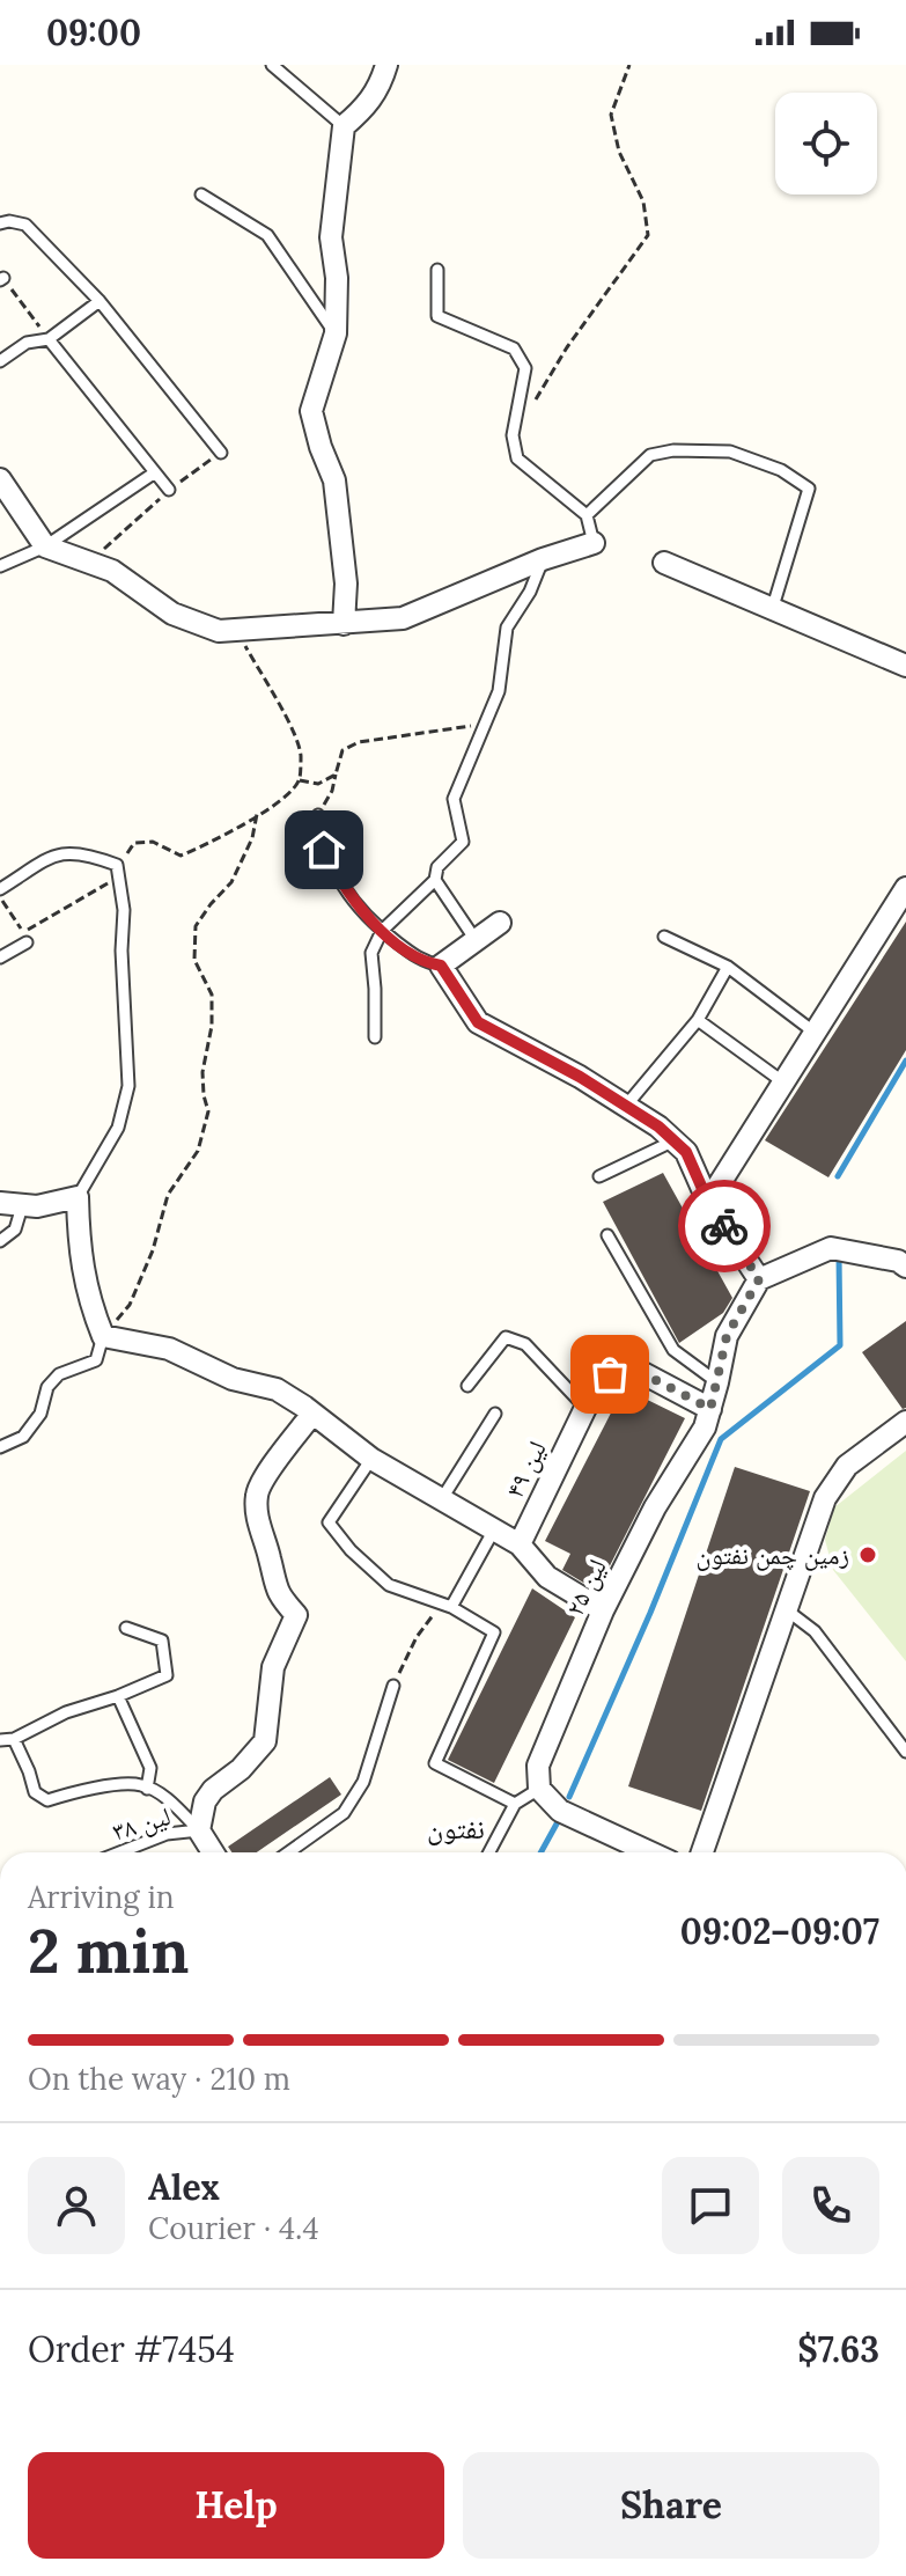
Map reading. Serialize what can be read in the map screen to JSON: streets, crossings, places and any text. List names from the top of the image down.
{
  "streets": {
    "street": ["لین ۴۹", "لین ۲۵"],
    "lane": ["لین ۳۸"]
  },
  "crossings": [
    ["لین ۴۹", "لین ۲۵"]
  ],
  "districts": ["نفتون"],
  "places": ["زمین چمن نفتون"],
  "page": {
    "status": "09:00",
    "heading": ["2 min", "Arriving in", "09:02–09:07"],
    "panel": [
      "Alex",
      "Courier · 4.4",
      "Order #7454",
      "$7.63"
    ],
    "bar": "On the way · 210 m",
    "buttons": ["Help", "Share"]
  }
}
